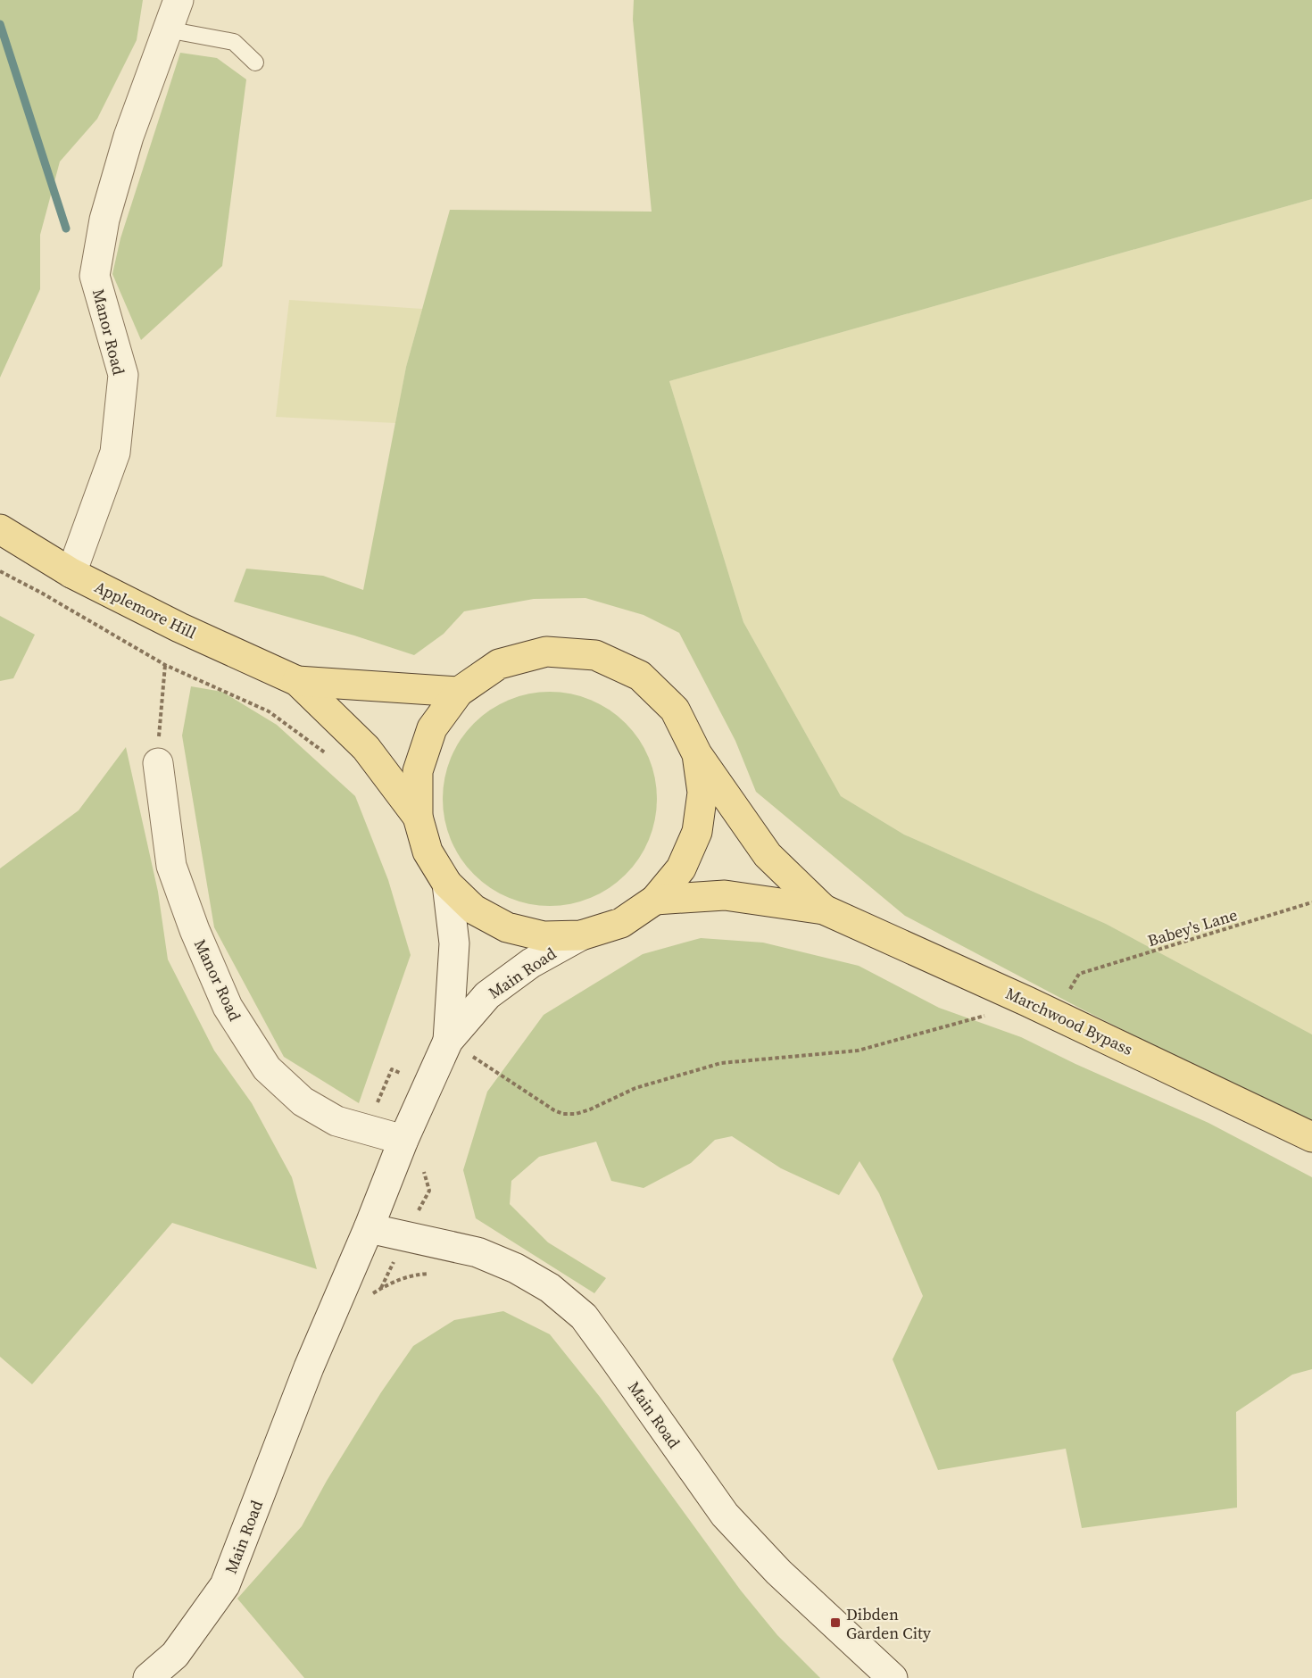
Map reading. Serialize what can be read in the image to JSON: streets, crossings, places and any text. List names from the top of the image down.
{
  "streets": {
    "main road": ["Applemore Hill", "Marchwood Bypass"],
    "street": ["Manor Road", "Main Road"],
    "path": ["Babey's Lane"]
  },
  "crossings": [
    ["Manor Road", "Applemore Hill"],
    ["Manor Road", "Main Road"]
  ],
  "places": {
    "transit": ["Dibden Garden City"]
  }
}
